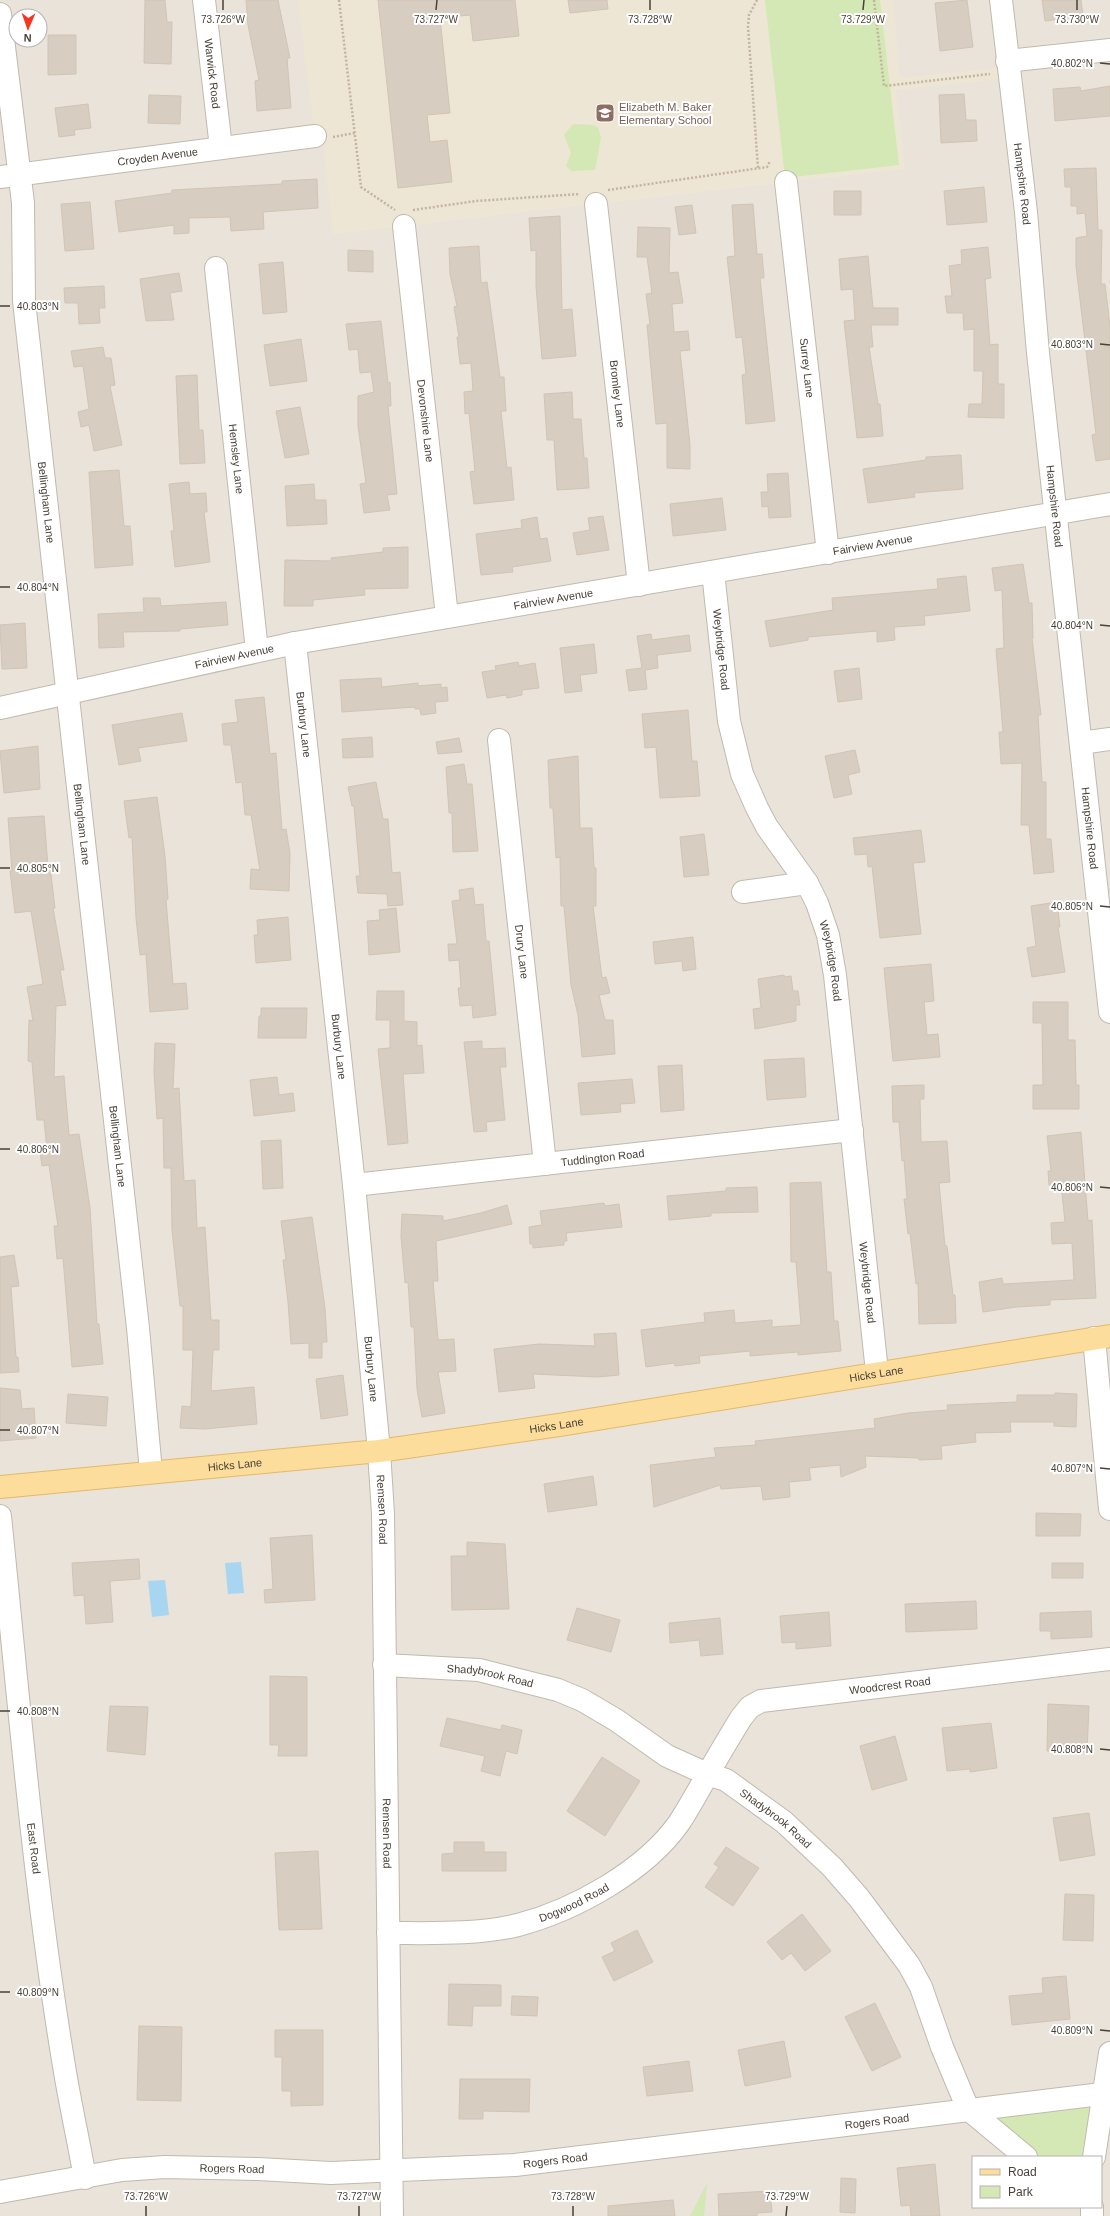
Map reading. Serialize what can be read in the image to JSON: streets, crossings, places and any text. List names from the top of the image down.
{
  "streets": {
    "main road": ["Hicks Lane"],
    "street": [
      "Warwick Road",
      "Croyden Avenue",
      "Hampshire Road",
      "Surrey Lane",
      "Bromley Lane",
      "Devonshire Lane",
      "Hemsley Lane",
      "Bellingham Lane",
      "Fairview Avenue",
      "Weybridge Road",
      "Burbury Lane",
      "Drury Lane",
      "Tuddington Road",
      "Remsen Road",
      "Shadybrook Road",
      "Woodcrest Road",
      "East Road",
      "Dogwood Road",
      "Rogers Road"
    ]
  },
  "crossings": [
    ["Warwick Road", "Croyden Avenue"],
    ["Croyden Avenue", "Bellingham Lane"],
    ["Hampshire Road", "Fairview Avenue"],
    ["Surrey Lane", "Fairview Avenue"],
    ["Bromley Lane", "Fairview Avenue"],
    ["Devonshire Lane", "Fairview Avenue"],
    ["Hemsley Lane", "Fairview Avenue"],
    ["Bellingham Lane", "Fairview Avenue"],
    ["Bellingham Lane", "Hicks Lane"],
    ["Fairview Avenue", "Weybridge Road"],
    ["Fairview Avenue", "Burbury Lane"],
    ["Weybridge Road", "Tuddington Road"],
    ["Weybridge Road", "Hicks Lane"],
    ["Burbury Lane", "Tuddington Road"],
    ["Burbury Lane", "Hicks Lane"],
    ["Burbury Lane", "Remsen Road"],
    ["Drury Lane", "Tuddington Road"],
    ["Hicks Lane", "Remsen Road"],
    ["Remsen Road", "Shadybrook Road"],
    ["Remsen Road", "Dogwood Road"],
    ["Remsen Road", "Rogers Road"],
    ["Shadybrook Road", "Woodcrest Road"],
    ["Shadybrook Road", "Dogwood Road"],
    ["Shadybrook Road", "Rogers Road"],
    ["Woodcrest Road", "Dogwood Road"],
    ["East Road", "Rogers Road"]
  ],
  "places": {
    "school or university": ["Elizabeth M. Baker Elementary School"]
  },
  "legend": ["Road", "Park"],
  "north": "bottom",
  "coordinates": [
    "73.726°W",
    "73.727°W",
    "73.728°W",
    "73.729°W",
    "73.730°W",
    "40.802°N",
    "40.803°N",
    "40.804°N",
    "40.805°N",
    "40.806°N",
    "40.807°N",
    "40.808°N",
    "40.809°N"
  ]
}
